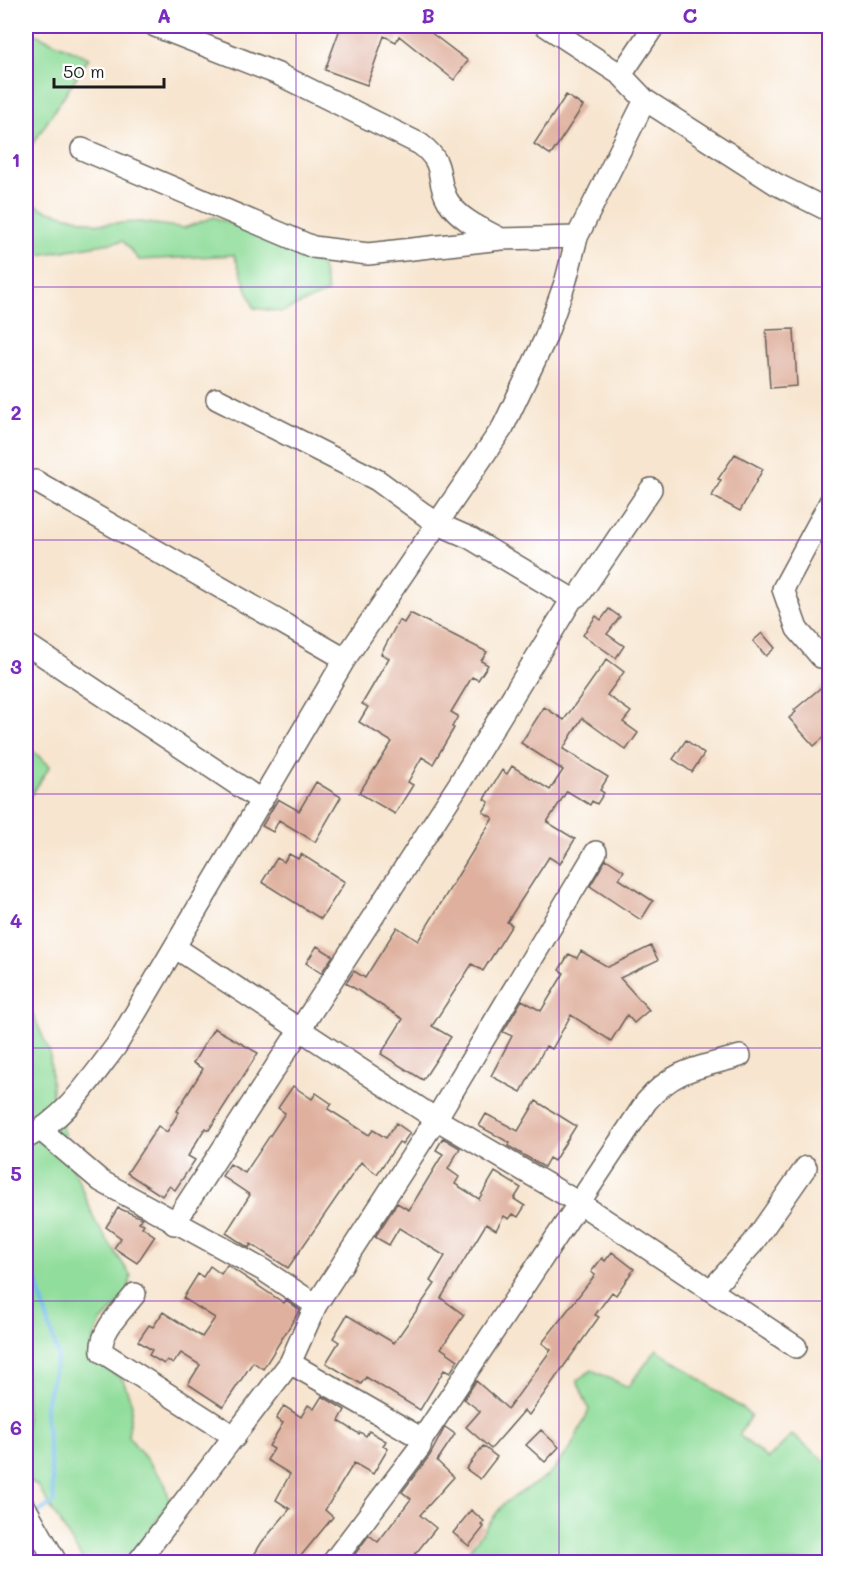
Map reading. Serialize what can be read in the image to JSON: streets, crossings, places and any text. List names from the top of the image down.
{
  "scale_bar": "50 m",
  "grid": {
    "columns": ["A", "B", "C"],
    "rows": [
      "1",
      "2",
      "3",
      "4",
      "5",
      "6"
    ]
  }
}
